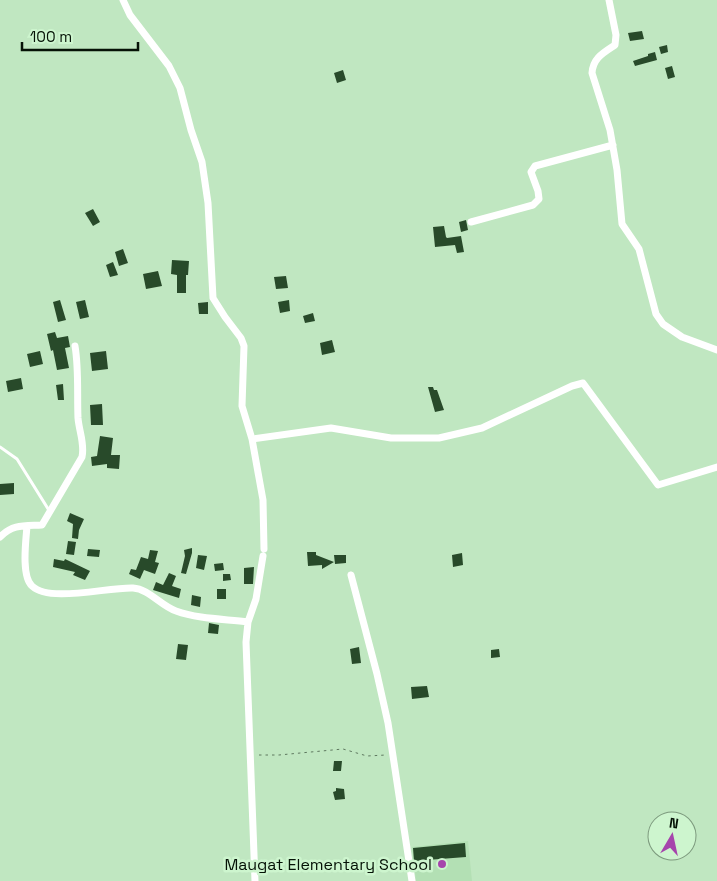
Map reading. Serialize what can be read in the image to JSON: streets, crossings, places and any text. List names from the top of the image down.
{
  "places": ["Maugat Elementary School"],
  "scale_bar": "100 m",
  "north": "top"
}
